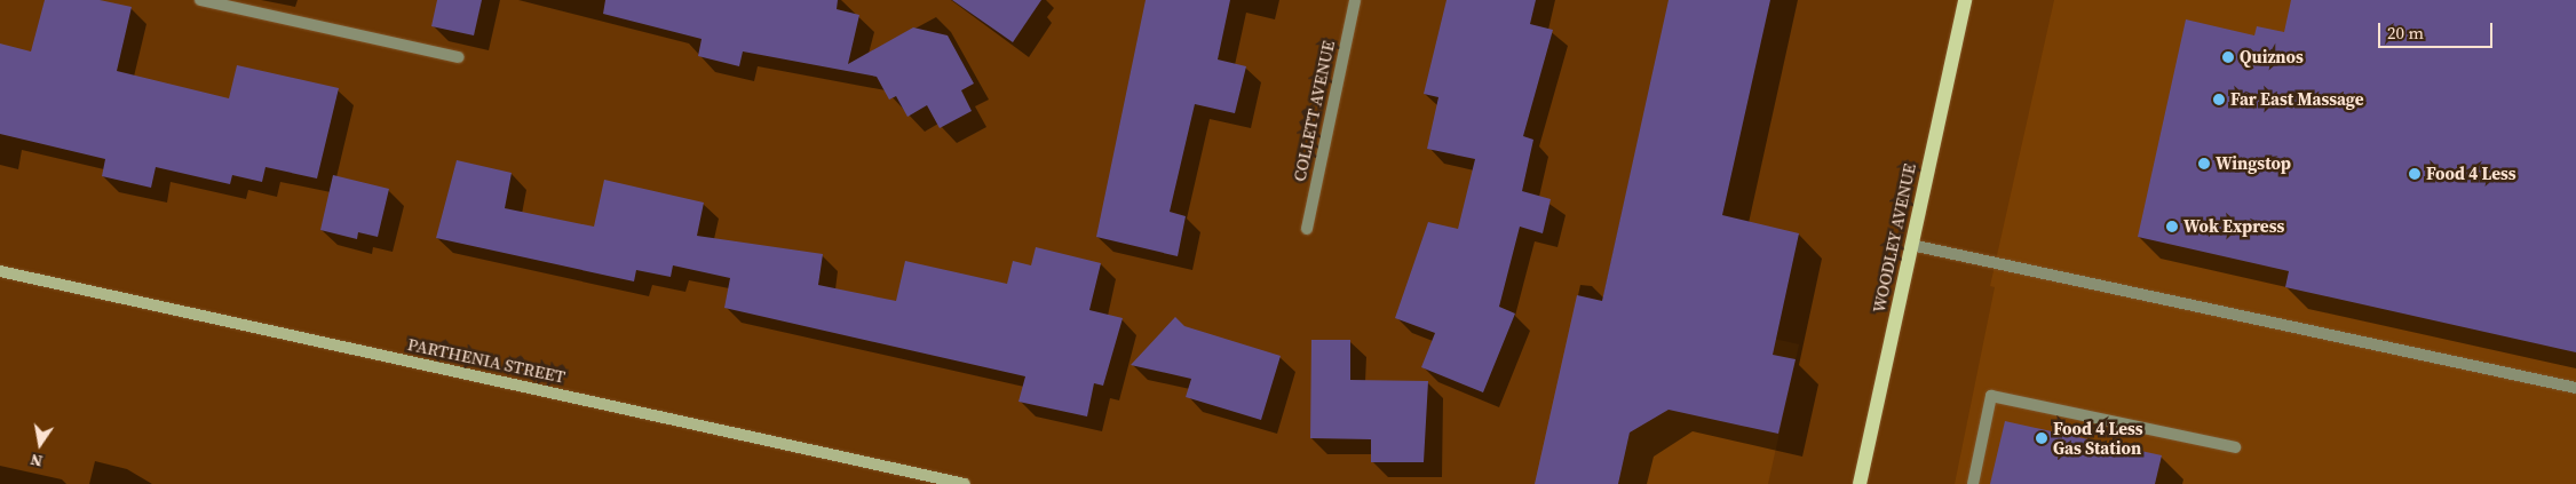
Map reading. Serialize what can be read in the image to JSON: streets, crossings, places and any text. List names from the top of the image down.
{
  "streets": {
    "main road": ["WOODLEY AVENUE", "PARTHENIA STREET"],
    "street": ["COLLETT AVENUE"]
  },
  "places": [
    "Quiznos",
    "Far East Massage",
    "Wingstop",
    "Food 4 Less",
    "Wok Express",
    "Food 4 Less Gas Station"
  ],
  "scale_bar": "20 m",
  "north": "bottom"
}
